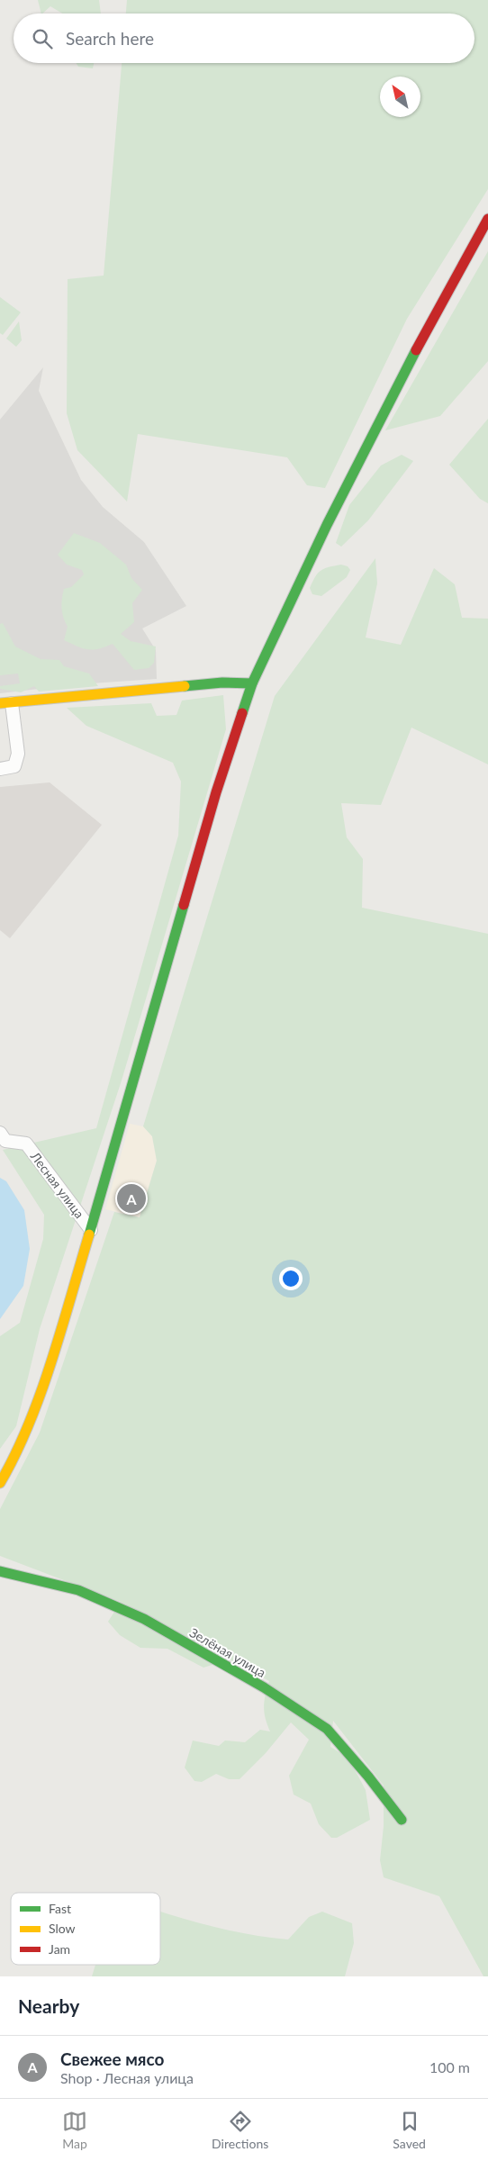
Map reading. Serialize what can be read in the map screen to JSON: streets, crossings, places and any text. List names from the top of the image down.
{
  "streets": {
    "street": ["Лесная улица", "Зелёная улица"]
  },
  "legend": ["Fast", "Slow", "Jam"],
  "north": "top left",
  "page": {
    "search": "Search here",
    "pins": "A",
    "heading": "Nearby",
    "list": [
      {
        "mark": "A",
        "name": "Свежее мясо",
        "note": "Shop · Лесная улица",
        "value": "100 m"
      }
    ],
    "nav": ["Map", "Directions", "Saved"]
  }
}
